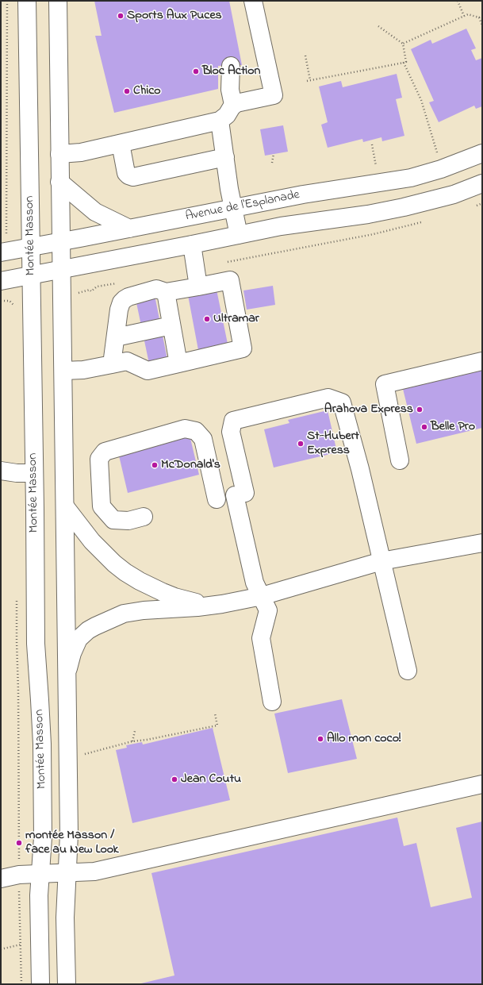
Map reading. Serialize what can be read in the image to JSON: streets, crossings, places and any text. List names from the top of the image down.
{
  "streets": {
    "main road": ["Avenue de l'Esplanade", "Montée Masson"]
  },
  "crossings": [
    ["Avenue de l'Esplanade", "Montée Masson"]
  ],
  "places": [
    "Sports Aux Puces",
    "Bloc Action",
    "Chico",
    "Ultramar",
    "Arahova Express",
    "Belle Pro",
    "St-Hubert Express",
    "McDonald's",
    "Allo mon coco!",
    "Jean Coutu",
    "montée Masson / face au New Look"
  ]
}
